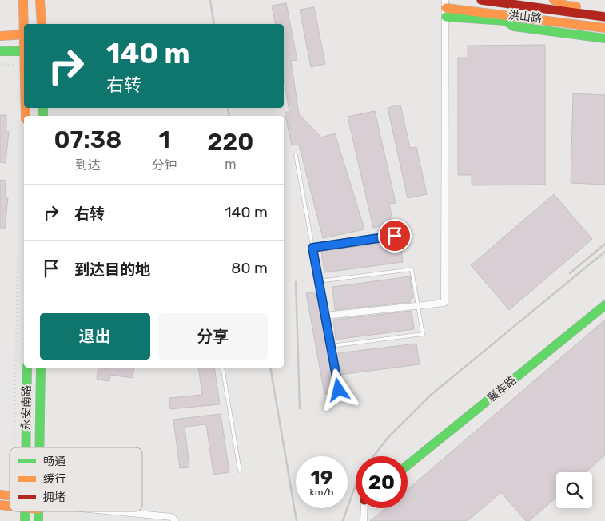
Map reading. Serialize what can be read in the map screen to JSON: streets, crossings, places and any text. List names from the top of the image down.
{
  "streets": {
    "street": ["洪山路", "襄车路", "永安南路"]
  },
  "legend": ["畅通", "缓行", "拥堵"],
  "page": {
    "turn": ["140 m", "右转"],
    "eta": [
      "07:38",
      "到达",
      "1",
      "分钟",
      "220",
      "m"
    ],
    "list": [
      {
        "name": "右转",
        "value": "140 m"
      },
      {
        "name": "到达目的地",
        "value": "80 m"
      }
    ],
    "buttons": ["退出", "分享"],
    "speed": "19 km/h",
    "limit": "20"
  }
}
